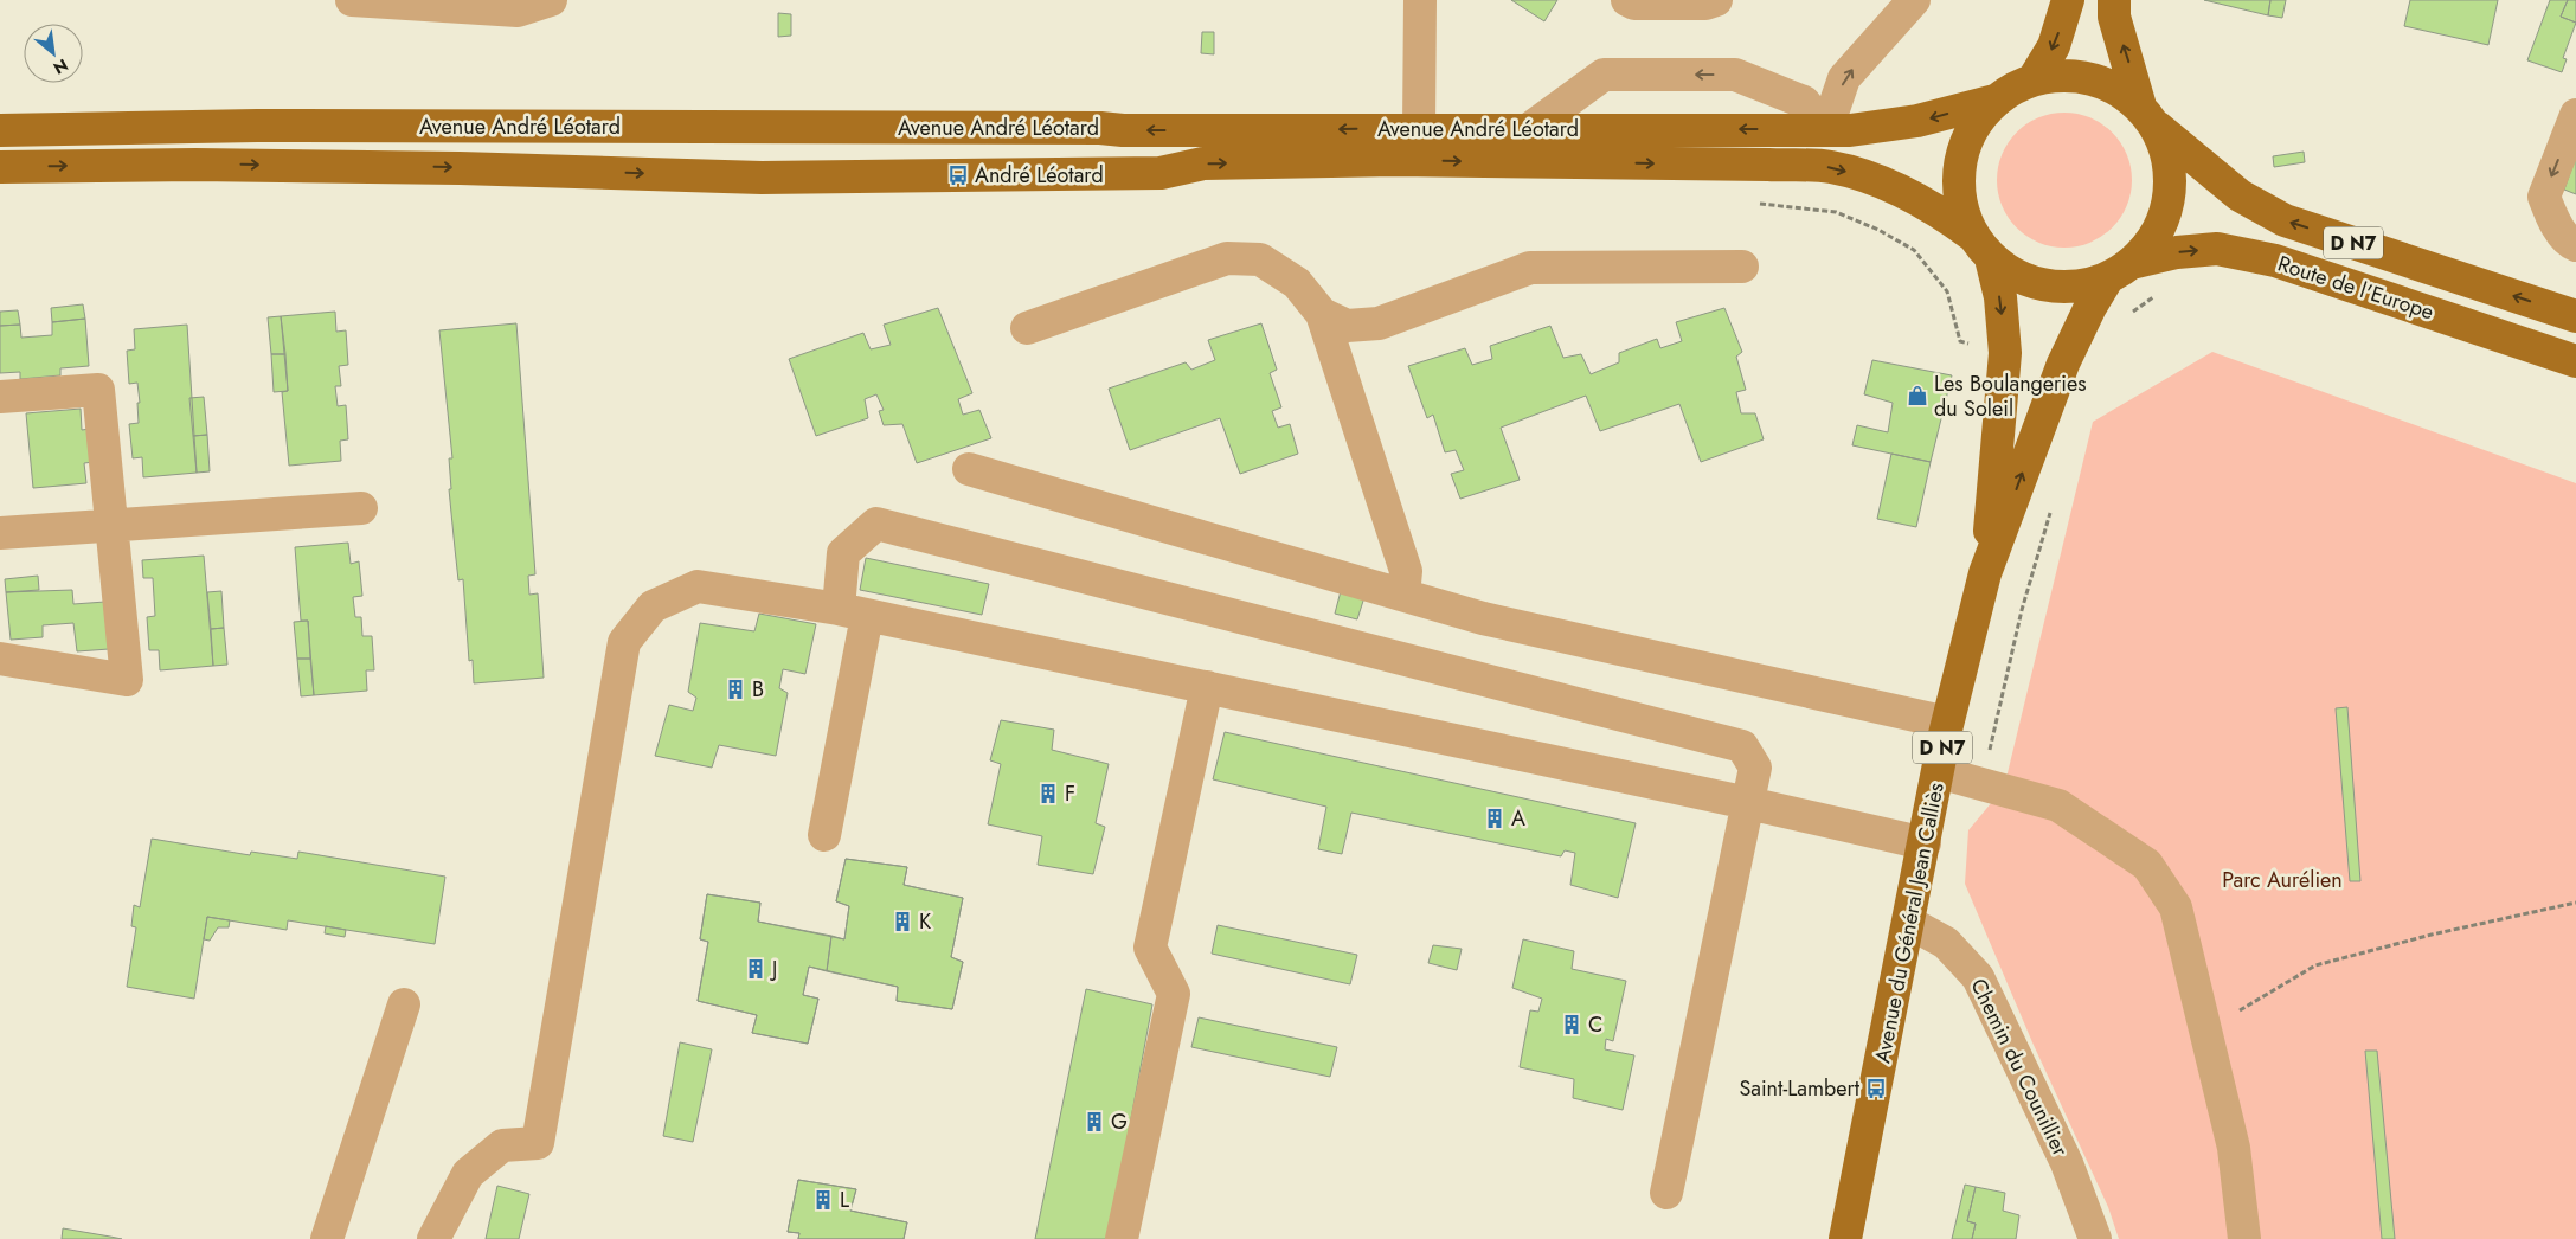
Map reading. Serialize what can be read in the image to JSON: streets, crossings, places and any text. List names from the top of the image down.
{
  "streets": {
    "main road": [
      "Avenue André Léotard",
      "D N7",
      "Route de l'Europe",
      "Avenue du Général Jean Calliès"
    ],
    "street": ["Chemin du Counillier"]
  },
  "crossings": [
    ["Avenue André Léotard", "Route de l'Europe"],
    ["Avenue André Léotard", "Avenue du Général Jean Calliès"],
    ["Route de l'Europe", "Avenue du Général Jean Calliès"],
    ["Avenue du Général Jean Calliès", "Chemin du Counillier"]
  ],
  "parks": ["Parc Aurélien"],
  "places": {
    "bus stop": ["André Léotard", "Saint-Lambert"],
    "shop": ["Les Boulangeries du Soleil"],
    "building": [
      "B",
      "F",
      "A",
      "K",
      "J",
      "C",
      "G",
      "L"
    ]
  },
  "north": "bottom right"
}
